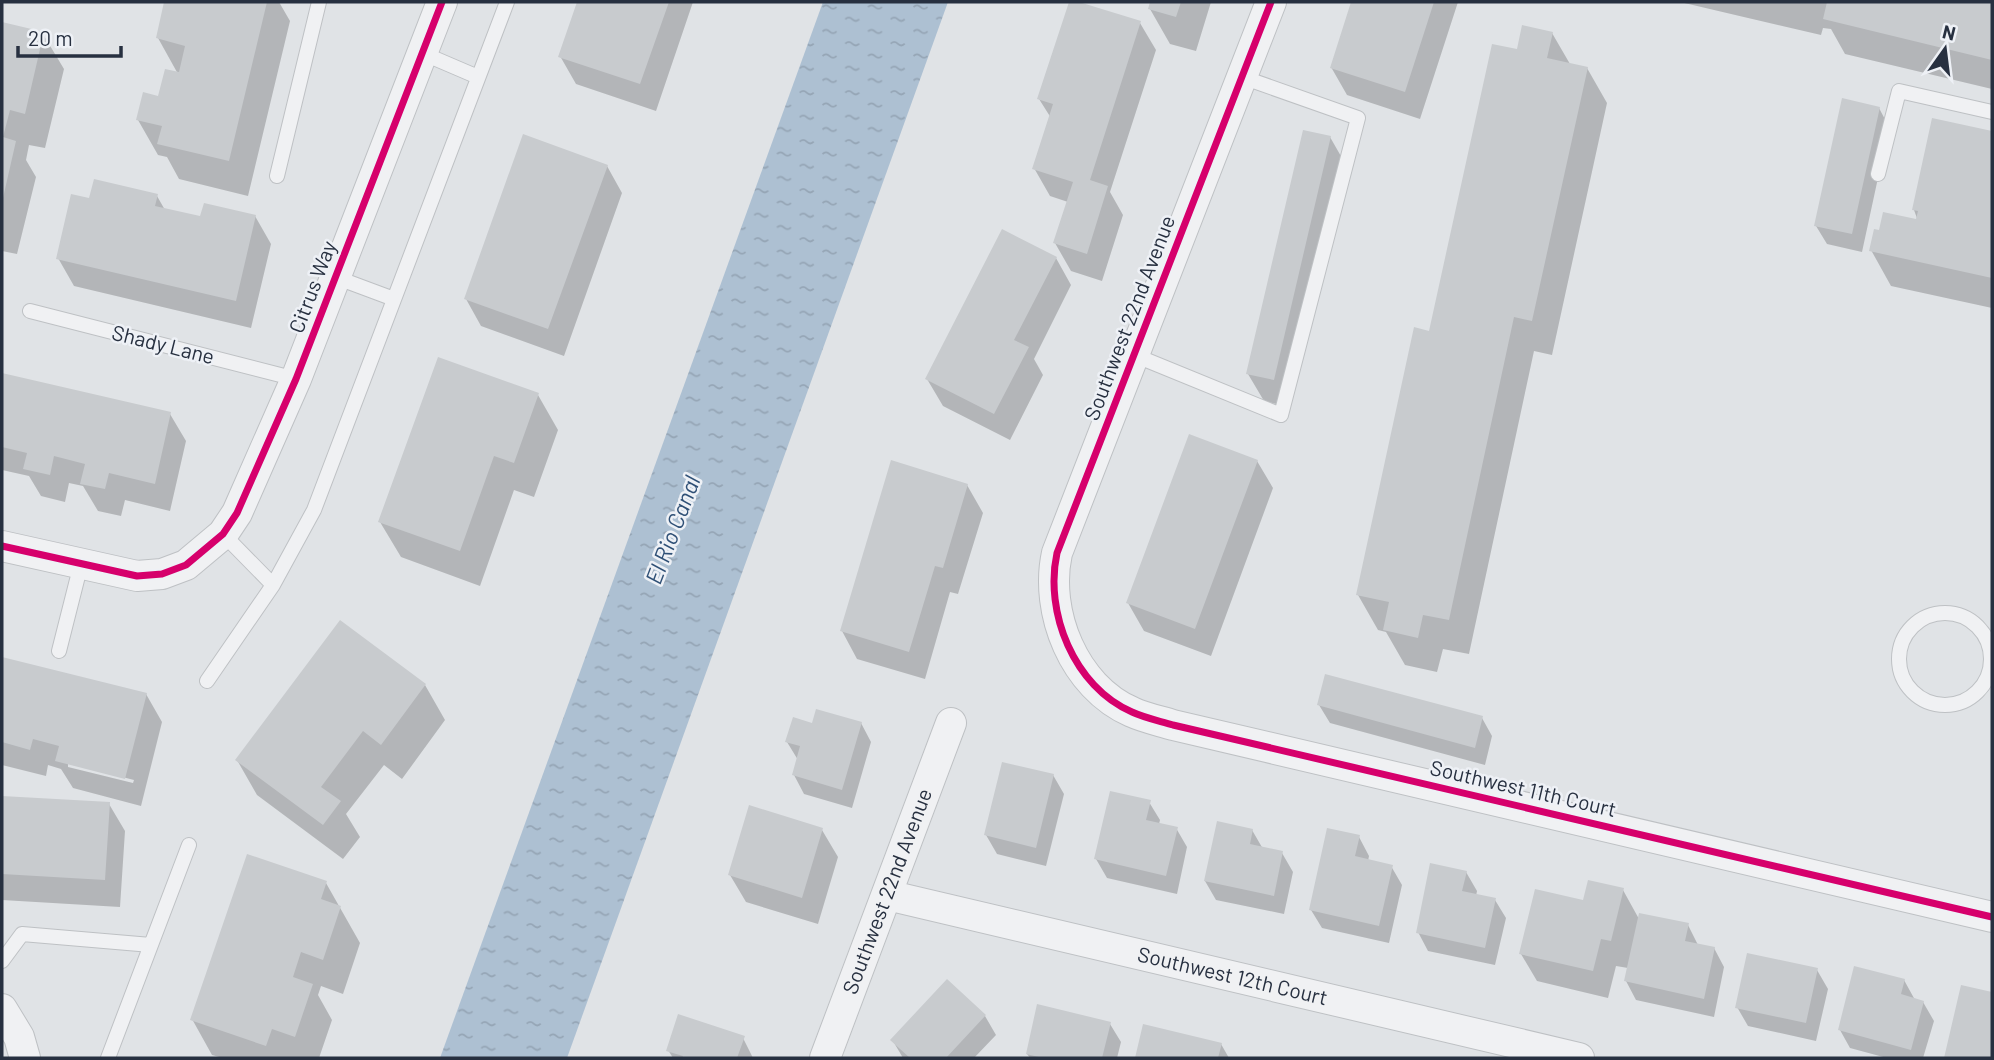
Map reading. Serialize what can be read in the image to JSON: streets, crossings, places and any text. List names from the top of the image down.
{
  "streets": {
    "street": [
      "Citrus Way",
      "Southwest 22nd Avenue",
      "Southwest 11th Court",
      "Southwest 12th Court"
    ],
    "lane": ["Shady Lane"]
  },
  "crossings": [
    ["Citrus Way", "Shady Lane"],
    ["Southwest 22nd Avenue", "Southwest 11th Court"],
    ["Southwest 22nd Avenue", "Southwest 12th Court"]
  ],
  "water": ["El Rio Canal"],
  "scale_bar": "20 m",
  "north": "top"
}
